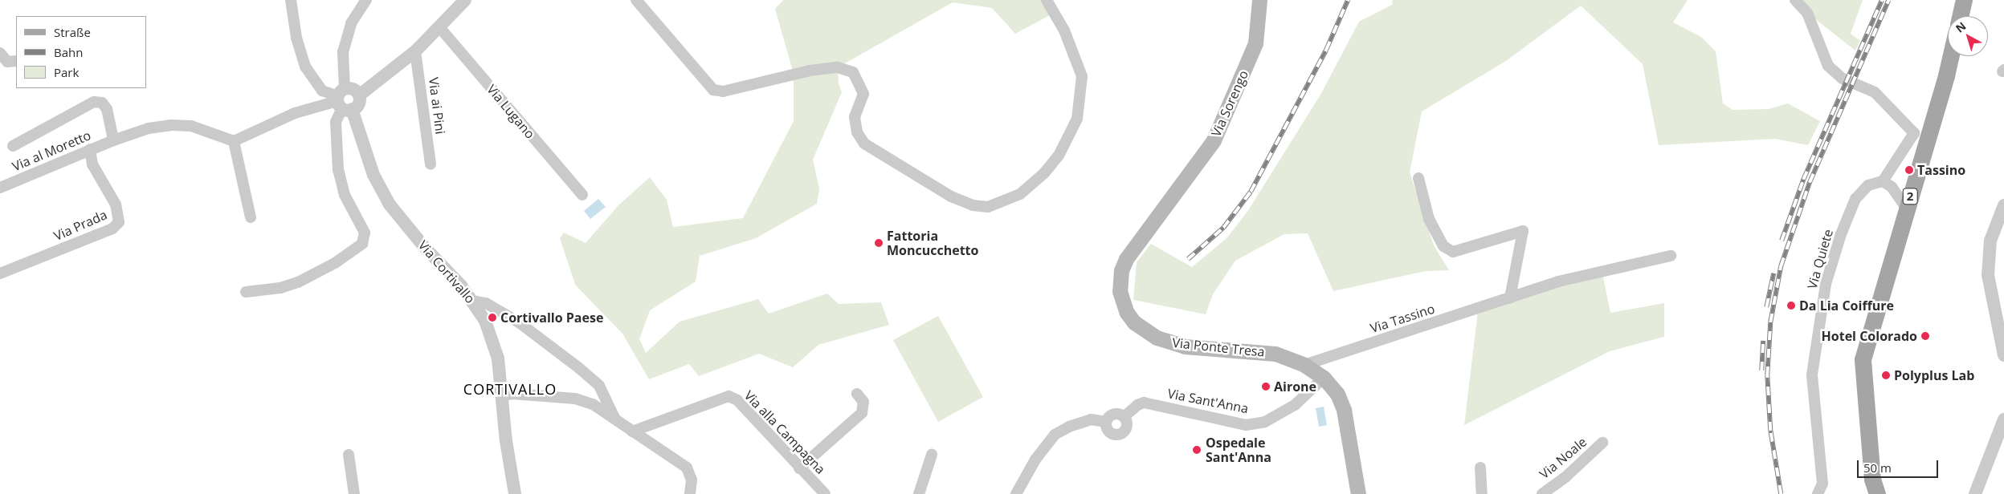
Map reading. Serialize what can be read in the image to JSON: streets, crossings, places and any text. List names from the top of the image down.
{
  "streets": {
    "main road": ["Via Sorengo", "2", "Via Ponte Tresa"],
    "street": [
      "Via ai Pini",
      "Via Lugano",
      "Via al Moretto",
      "Via Prada",
      "Via Quiete",
      "Via Cortivallo",
      "Via Tassino",
      "Via Sant'Anna",
      "Via alla Campagna",
      "Via Noale"
    ]
  },
  "crossings": [
    ["Via Sorengo", "Via Ponte Tresa"],
    ["Via al Moretto", "Via Prada"],
    ["Via Tassino", "Via Ponte Tresa"],
    ["Via Ponte Tresa", "Via Sant'Anna"]
  ],
  "districts": ["CORTIVALLO"],
  "places": [
    "Tassino",
    "Fattoria Moncucchetto",
    "Da Lia Coiffure",
    "Cortivallo Paese",
    "Hotel Colorado",
    "Polyplus Lab",
    "Airone",
    "Ospedale Sant'Anna"
  ],
  "legend": ["Straße", "Bahn", "Park"],
  "scale_bar": "50 m",
  "north": "top left"
}
